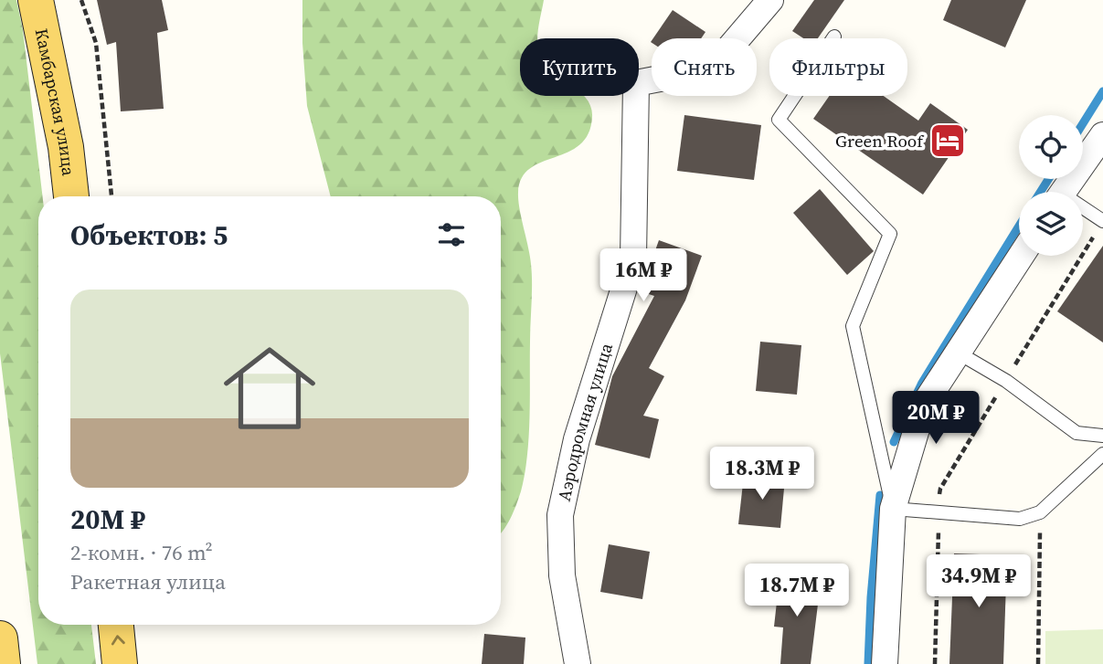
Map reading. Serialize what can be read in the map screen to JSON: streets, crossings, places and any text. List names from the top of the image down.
{
  "streets": {
    "main road": ["Камбарская улица"],
    "street": ["Аэродромная улица"]
  },
  "places": {
    "hotel": ["Green Roof"]
  },
  "page": {
    "chip": ["Купить", "Снять", "Фильтры"],
    "heading": "Объектов: 5",
    "price": [
      "16M ₽",
      "20M ₽",
      "18.3M ₽",
      "34.9M ₽",
      "18.7M ₽"
    ],
    "list": [
      {
        "name": "20M ₽",
        "note": "2-комн. · 76 m² · Ракетная улица"
      }
    ]
  }
}
